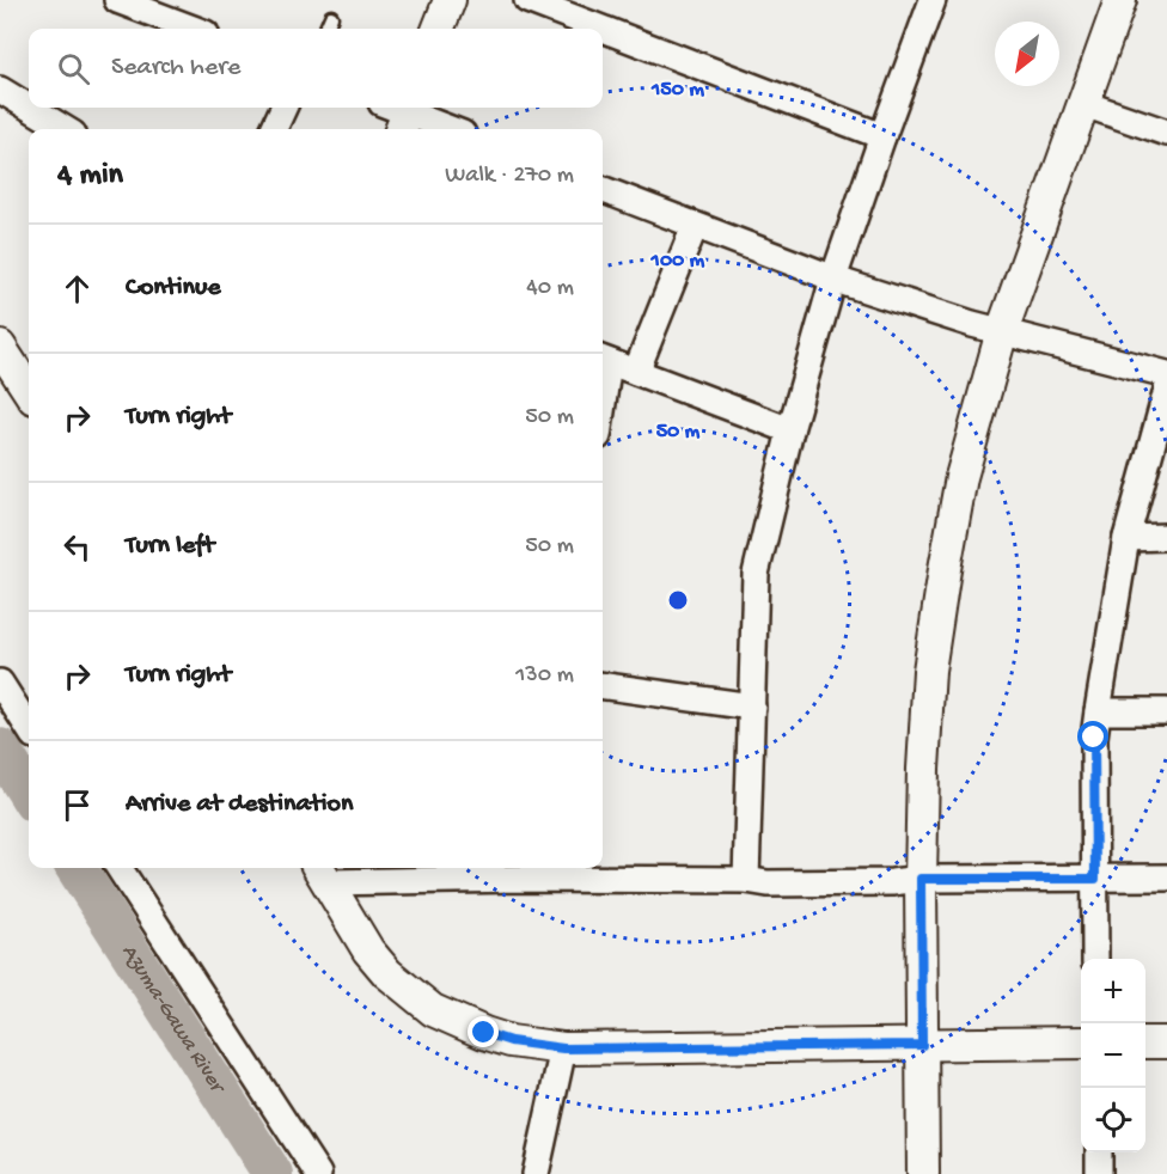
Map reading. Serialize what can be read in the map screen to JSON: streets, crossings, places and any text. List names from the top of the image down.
{
  "water": ["Azuma-Gawa River"],
  "north": "bottom left",
  "page": {
    "search": "Search here",
    "heading": ["4 min", "Walk · 270 m"],
    "list": [
      ["Continue", "40 m"],
      ["Turn right", "50 m"],
      ["Turn left", "50 m"],
      ["Turn right", "130 m"],
      "Arrive at destination"
    ],
    "map_buttons": ["+", "−"]
  },
  "rings": ["150 m", "100 m", "50 m"]
}
